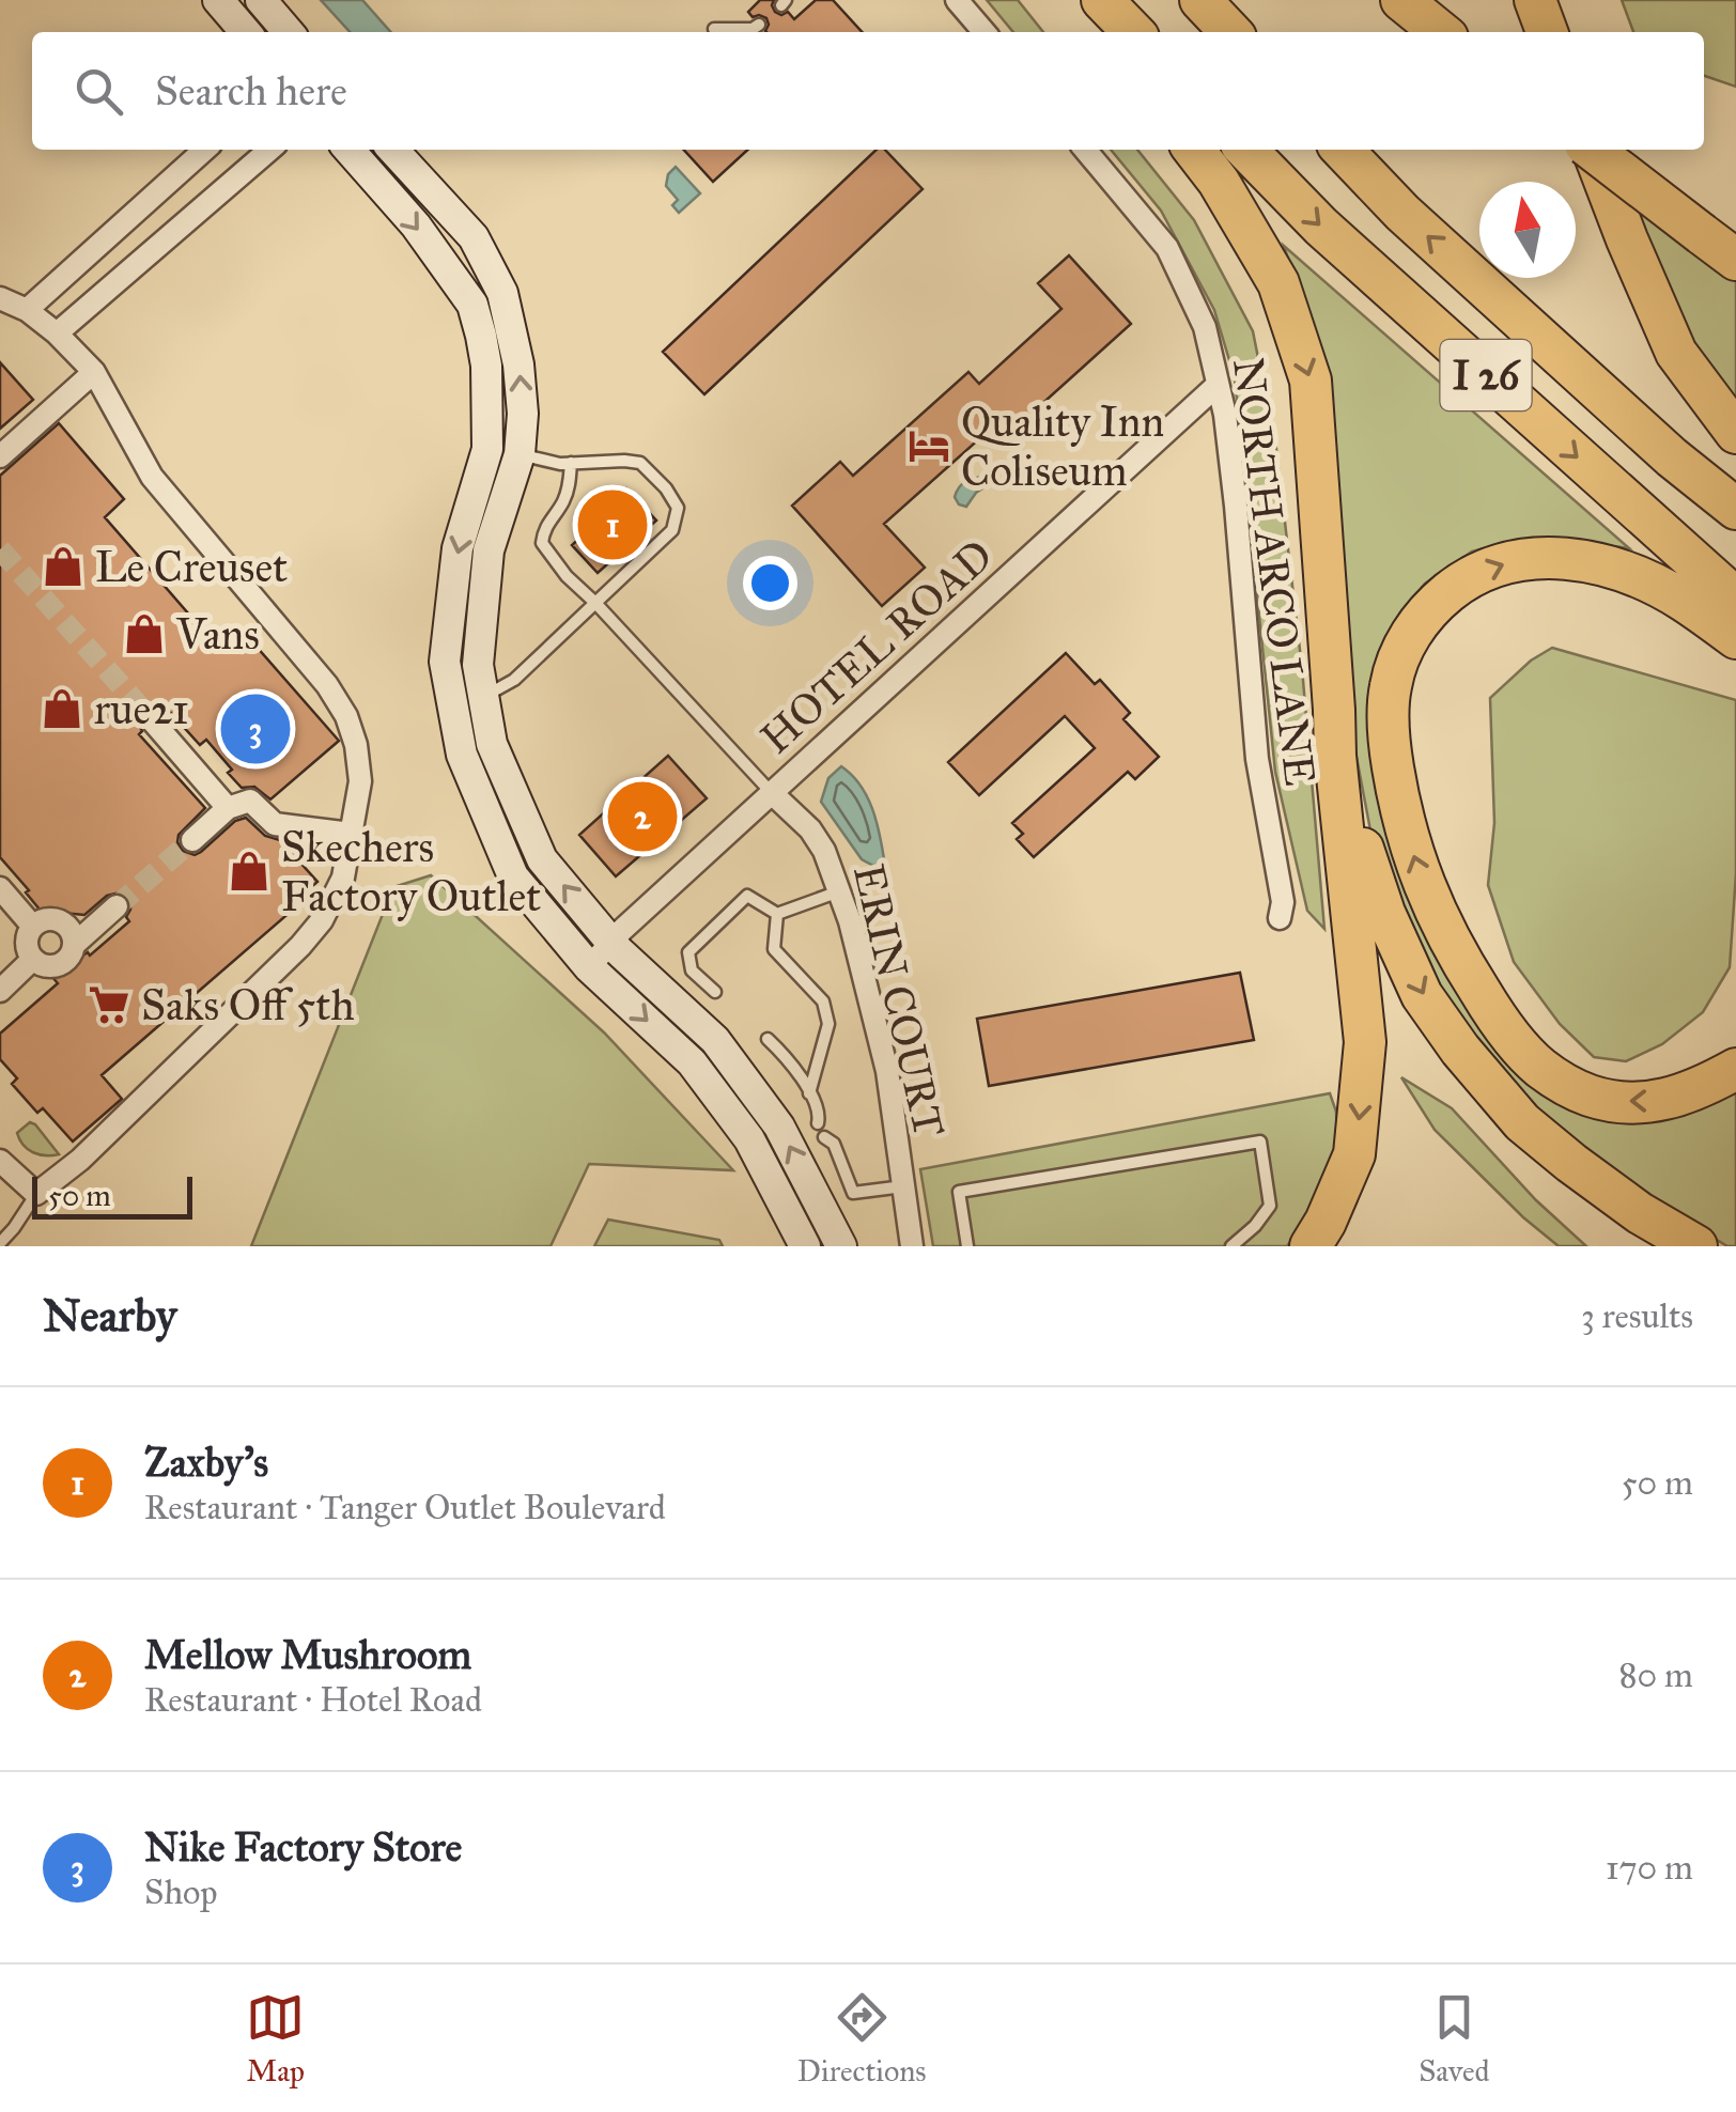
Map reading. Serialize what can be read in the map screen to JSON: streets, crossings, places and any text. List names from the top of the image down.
{
  "streets": {
    "highway": ["I 26"],
    "street": ["NORTH ARCO LANE", "HOTEL ROAD", "ERIN COURT"]
  },
  "crossings": [
    ["NORTH ARCO LANE", "HOTEL ROAD"],
    ["HOTEL ROAD", "ERIN COURT"]
  ],
  "places": {
    "hotel": ["Quality Inn Coliseum"],
    "shop": [
      "Le Creuset",
      "Vans",
      "rue21",
      "Skechers Factory Outlet"
    ],
    "supermarket": ["Saks Off 5th"]
  },
  "scale_bar": "50 m",
  "north": "top",
  "page": {
    "search": "Search here",
    "pins": ["1", "3", "2"],
    "scale": "50 m",
    "heading": ["Nearby", "3 results"],
    "list": [
      {
        "mark": "1",
        "name": "Zaxby's",
        "note": "Restaurant · Tanger Outlet Boulevard",
        "value": "50 m"
      },
      {
        "mark": "2",
        "name": "Mellow Mushroom",
        "note": "Restaurant · Hotel Road",
        "value": "80 m"
      },
      {
        "mark": "3",
        "name": "Nike Factory Store",
        "note": "Shop",
        "value": "170 m"
      }
    ],
    "nav": ["Map", "Directions", "Saved"]
  }
}
